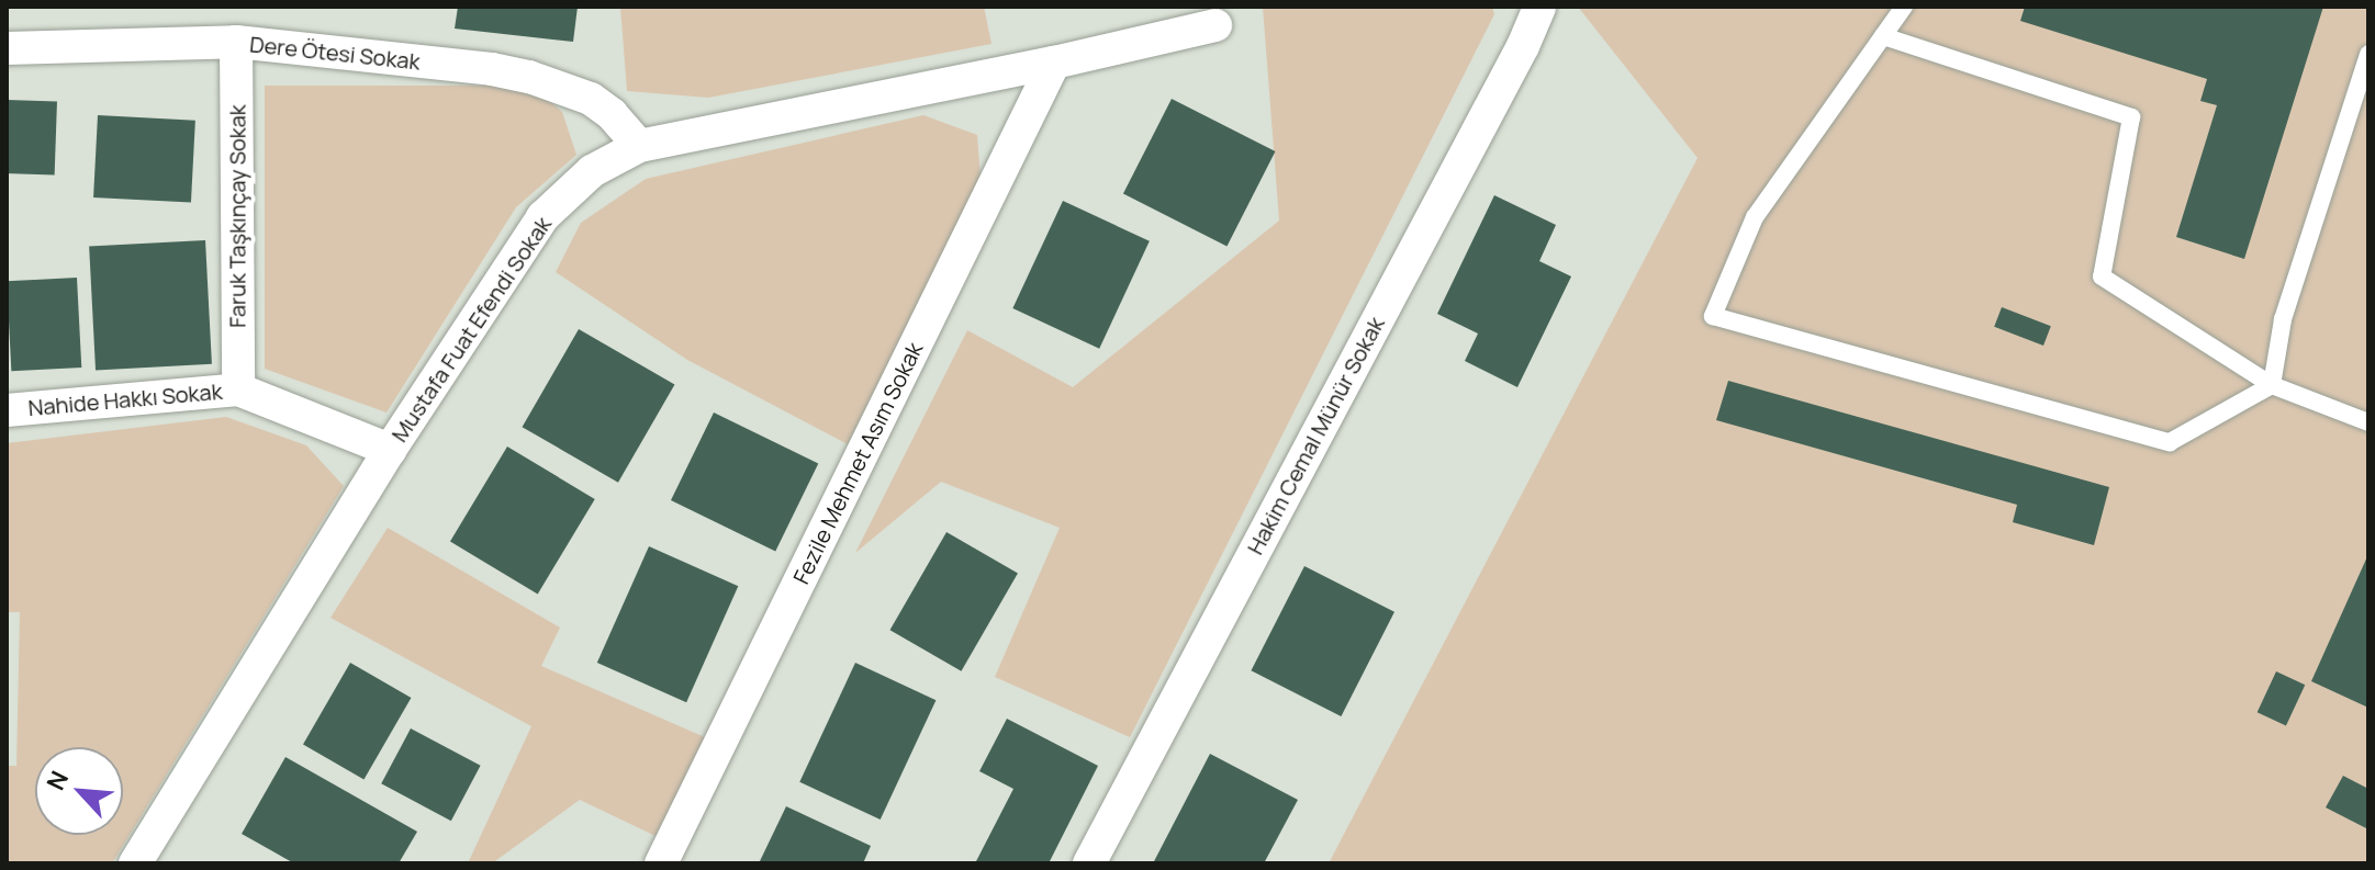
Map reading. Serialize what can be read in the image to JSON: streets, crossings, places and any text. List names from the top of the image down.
{
  "streets": {
    "street": [
      "Dere Ötesi Sokak",
      "Faruk Taşkınçay Sokak",
      "Mustafa Fuat Efendi Sokak",
      "Nahide Hakkı Sokak",
      "Hakim Cemal Münür Sokak",
      "Fezile Mehmet Asım Sokak"
    ]
  },
  "crossings": [
    ["Dere Ötesi Sokak", "Faruk Taşkınçay Sokak"],
    ["Dere Ötesi Sokak", "Mustafa Fuat Efendi Sokak"],
    ["Faruk Taşkınçay Sokak", "Nahide Hakkı Sokak"],
    ["Mustafa Fuat Efendi Sokak", "Nahide Hakkı Sokak"],
    ["Mustafa Fuat Efendi Sokak", "Fezile Mehmet Asım Sokak"]
  ],
  "north": "top left"
}
